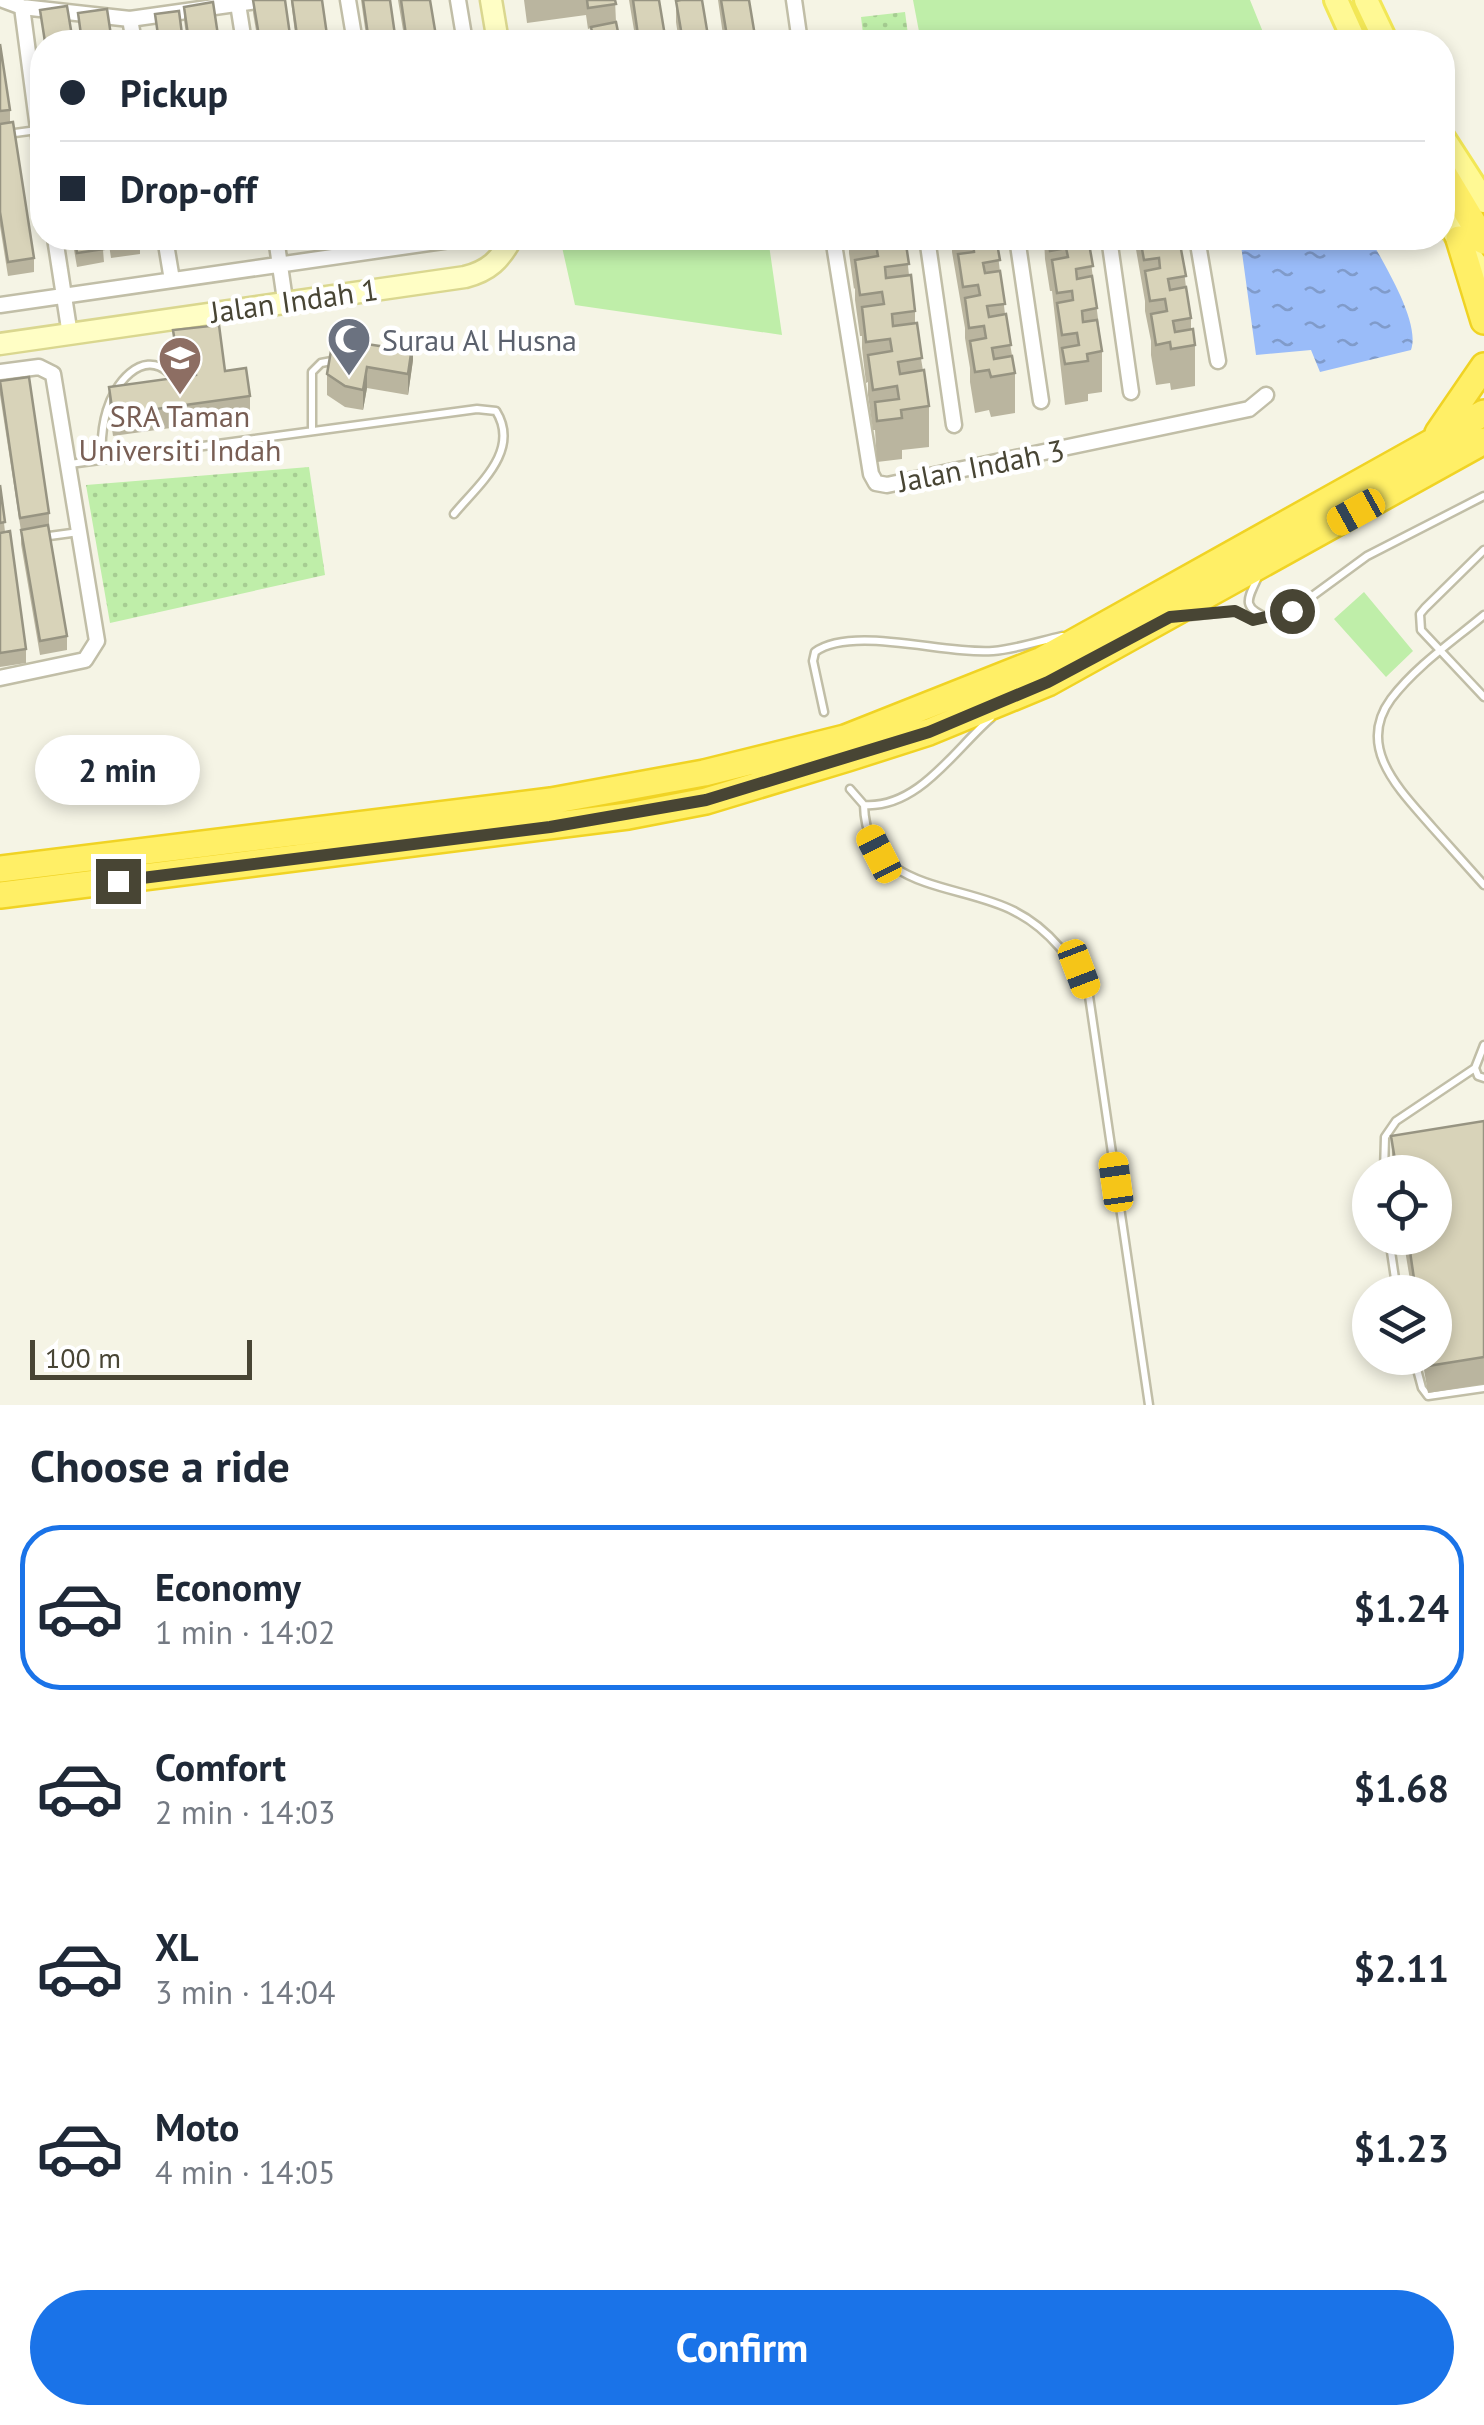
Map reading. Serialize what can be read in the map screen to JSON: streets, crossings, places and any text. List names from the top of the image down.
{
  "streets": {
    "street": ["Jalan Indah 1", "Jalan Indah 3"]
  },
  "places": {
    "mosque": ["Surau Al Husna"],
    "school or university": ["SRA Taman Universiti Indah"]
  },
  "scale_bar": "100 m",
  "page": {
    "banner": ["Pickup", "Drop-off"],
    "bubble": "2 min",
    "scale": "100 m",
    "heading": "Choose a ride",
    "list": [
      {
        "name": "Economy",
        "note": "1 min · 14:02",
        "value": "$1.24"
      },
      {
        "name": "Comfort",
        "note": "2 min · 14:03",
        "value": "$1.68"
      },
      {
        "name": "XL",
        "note": "3 min · 14:04",
        "value": "$2.11"
      },
      {
        "name": "Moto",
        "note": "4 min · 14:05",
        "value": "$1.23"
      }
    ],
    "buttons": "Confirm"
  }
}
